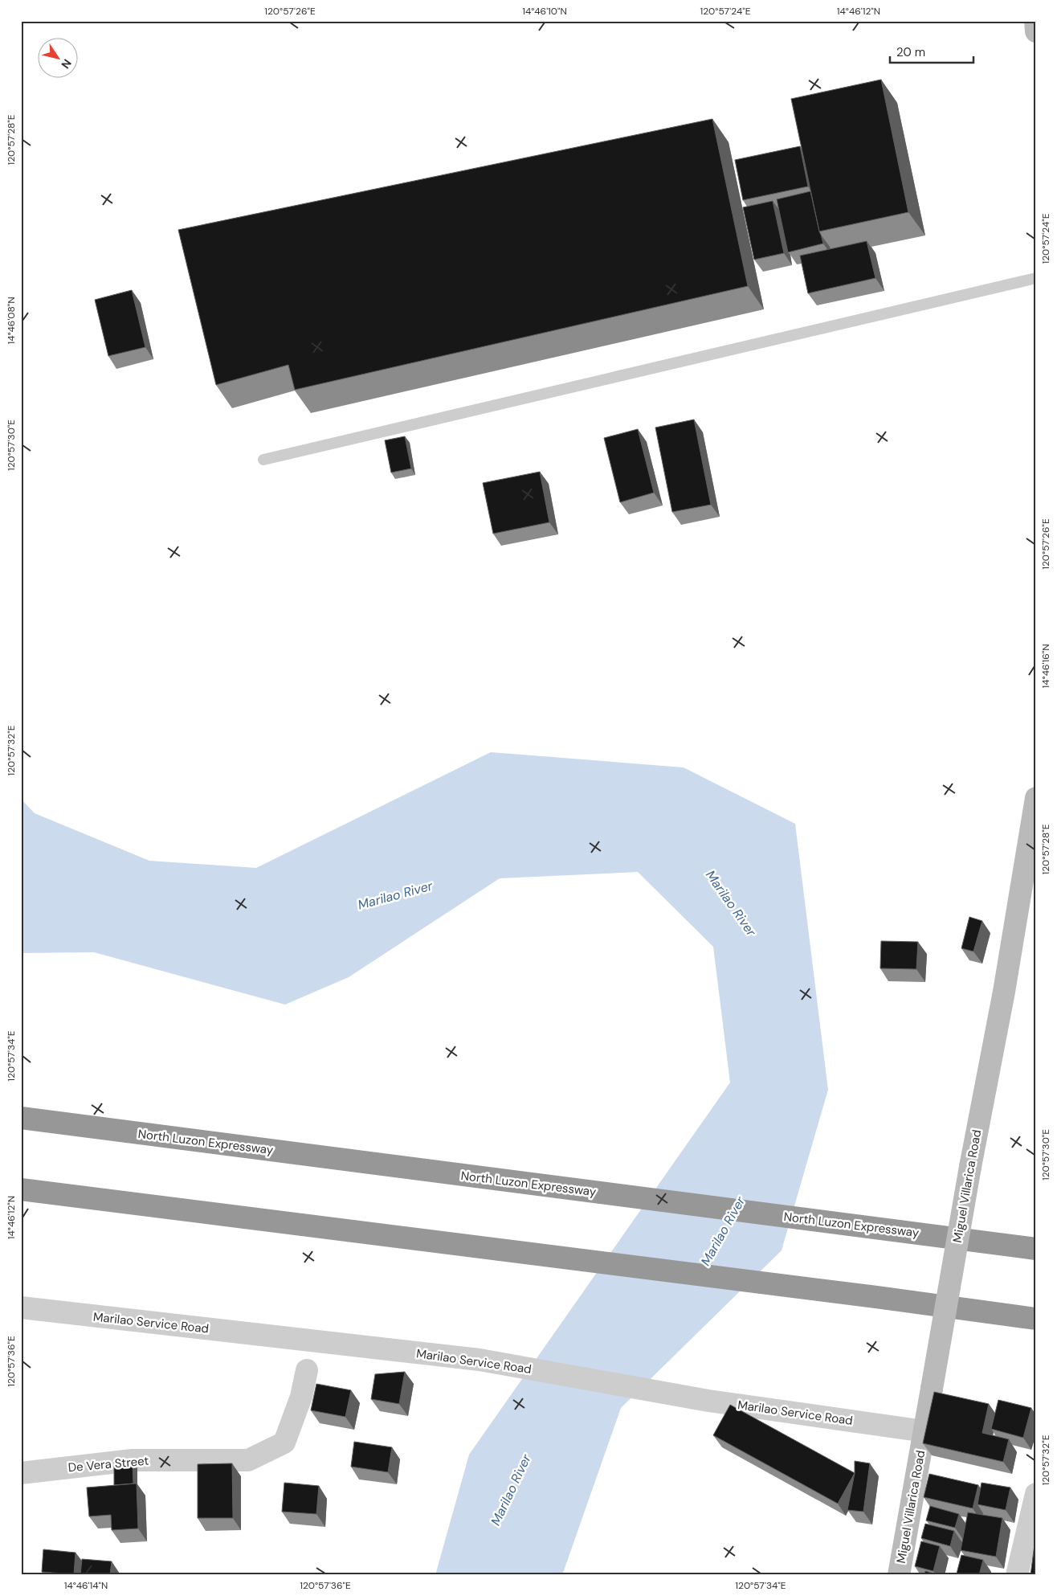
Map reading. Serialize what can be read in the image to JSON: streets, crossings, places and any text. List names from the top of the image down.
{
  "streets": {
    "highway": ["North Luzon Expressway"],
    "main road": ["Miguel Villarica Road"],
    "street": ["Marilao Service Road", "De Vera Street"]
  },
  "crossings": [
    ["Miguel Villarica Road", "Marilao Service Road"]
  ],
  "water": ["Marilao River"],
  "scale_bar": "20 m",
  "north": "bottom right",
  "coordinates": [
    "120°57'26\"E",
    "14°46'10\"N",
    "120°57'24\"E",
    "14°46'12\"N",
    "120°57'28\"E",
    "14°46'08\"N",
    "120°57'30\"E",
    "14°46'16\"N",
    "120°57'32\"E",
    "120°57'34\"E",
    "120°57'36\"E",
    "14°46'14\"N"
  ]
}
